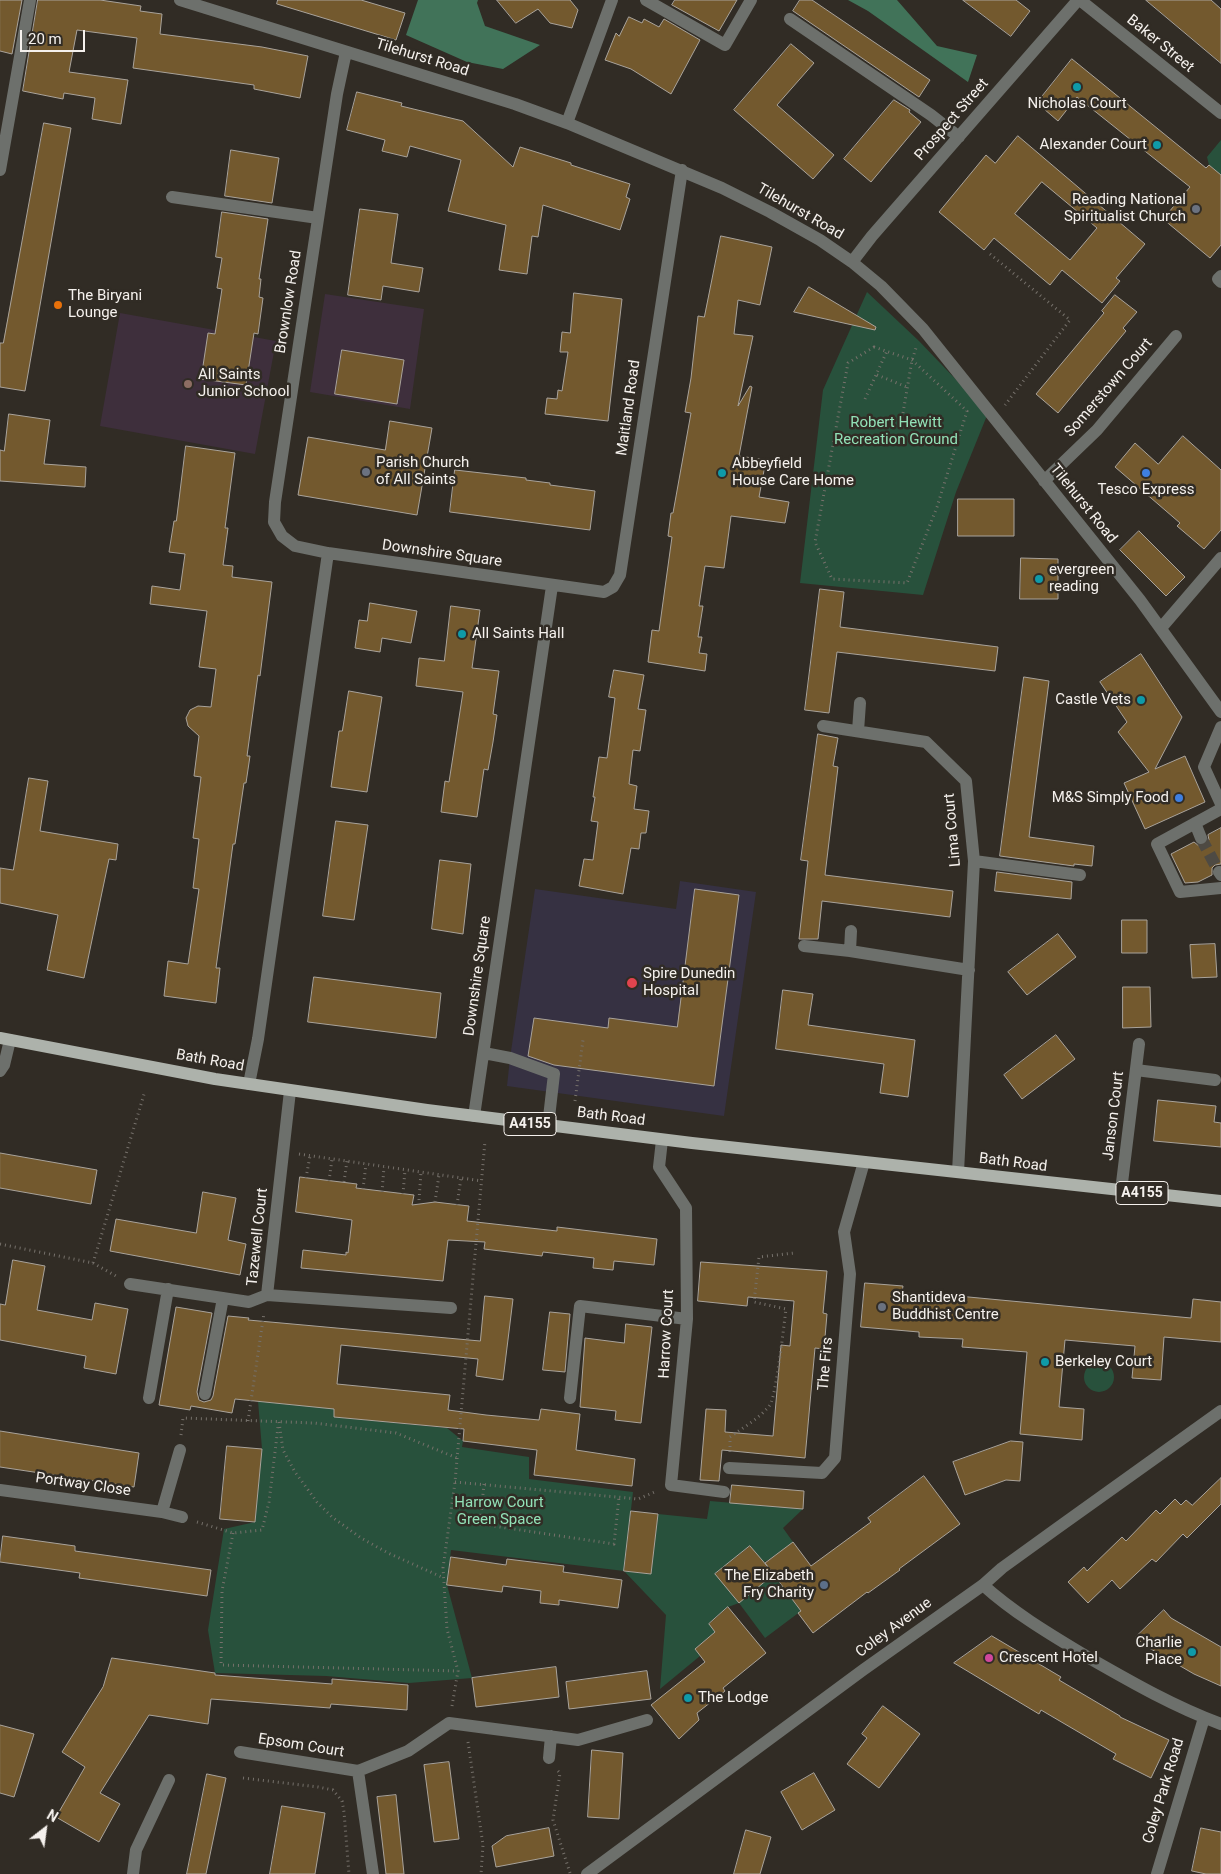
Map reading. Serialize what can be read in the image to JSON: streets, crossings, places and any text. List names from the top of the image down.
{
  "streets": {
    "main road": ["Bath Road", "A4155"],
    "street": [
      "Baker Street",
      "Tilehurst Road",
      "Prospect Street",
      "Brownlow Road",
      "Somerstown Court",
      "Maitland Road",
      "Downshire Square",
      "Lima Court",
      "Janson Court",
      "Tazewell Court",
      "Harrow Court",
      "The Firs",
      "Portway Close",
      "Coley Avenue",
      "Epsom Court",
      "Coley Park Road"
    ]
  },
  "crossings": [
    ["Baker Street", "Prospect Street"],
    ["Tilehurst Road", "Prospect Street"],
    ["Tilehurst Road", "Brownlow Road"],
    ["Tilehurst Road", "Somerstown Court"],
    ["Tilehurst Road", "Maitland Road"],
    ["Brownlow Road", "Downshire Square"],
    ["Maitland Road", "Downshire Square"],
    ["Downshire Square", "Bath Road"],
    ["Lima Court", "Bath Road"],
    ["Bath Road", "Janson Court"],
    ["Bath Road", "Tazewell Court"],
    ["Bath Road", "Harrow Court"],
    ["Bath Road", "The Firs"]
  ],
  "parks": ["Robert Hewitt Recreation Ground", "Harrow Court Green Space"],
  "places": [
    "Nicholas Court",
    "Alexander Court",
    "Reading National Spiritualist Church",
    "The Biryani Lounge",
    "All Saints Junior School",
    "Parish Church of All Saints",
    "Abbeyfield House Care Home",
    "Tesco Express",
    "evergreen reading",
    "All Saints Hall",
    "Castle Vets",
    "M&S Simply Food",
    "Spire Dunedin Hospital",
    "Shantideva Buddhist Centre",
    "Berkeley Court",
    "The Elizabeth Fry Charity",
    "Charlie Place",
    "Crescent Hotel",
    "The Lodge"
  ],
  "scale_bar": "20 m",
  "north": "top right"
}
